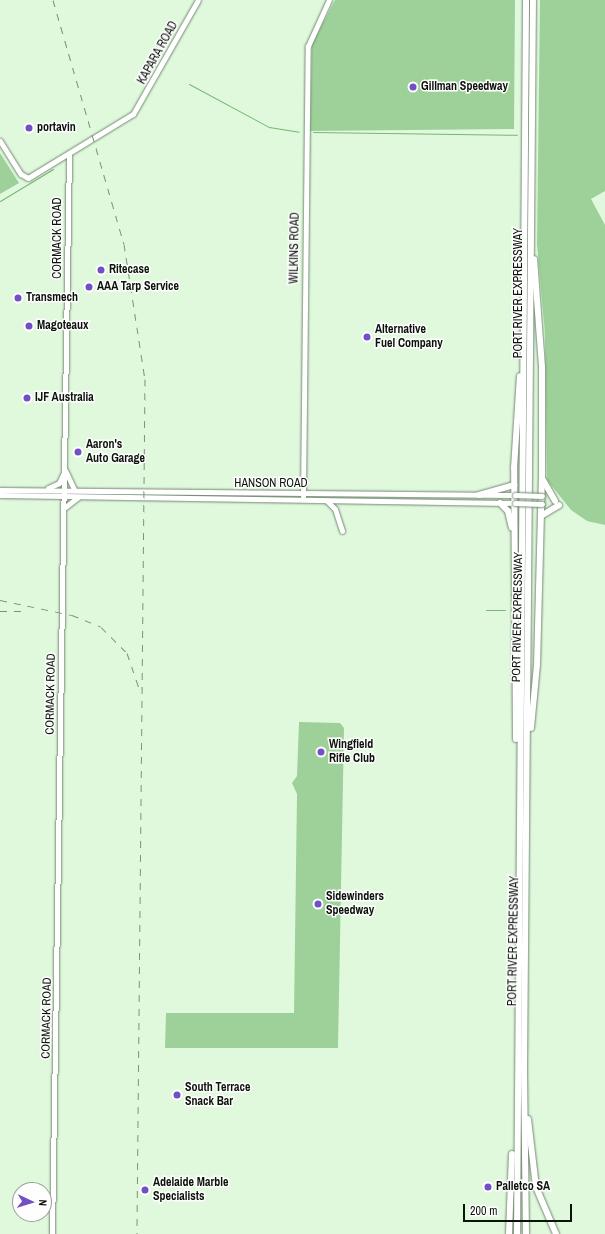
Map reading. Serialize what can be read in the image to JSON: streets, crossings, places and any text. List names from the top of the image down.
{
  "streets": {
    "highway": ["PORT RIVER EXPRESSWAY"],
    "street": [
      "KAPARA ROAD",
      "CORMACK ROAD",
      "WILKINS ROAD",
      "HANSON ROAD"
    ]
  },
  "crossings": [
    ["KAPARA ROAD", "CORMACK ROAD"],
    ["CORMACK ROAD", "HANSON ROAD"],
    ["WILKINS ROAD", "HANSON ROAD"]
  ],
  "places": [
    "Gillman Speedway",
    "portavin",
    "Ritecase",
    "AAA Tarp Service",
    "Transmech",
    "Magoteaux",
    "Alternative Fuel Company",
    "IJF Australia",
    "Aaron's Auto Garage",
    "Wingfield Rifle Club",
    "Sidewinders Speedway",
    "South Terrace Snack Bar",
    "Palletco SA",
    "Adelaide Marble Specialists"
  ],
  "scale_bar": "200 m",
  "north": "right"
}
